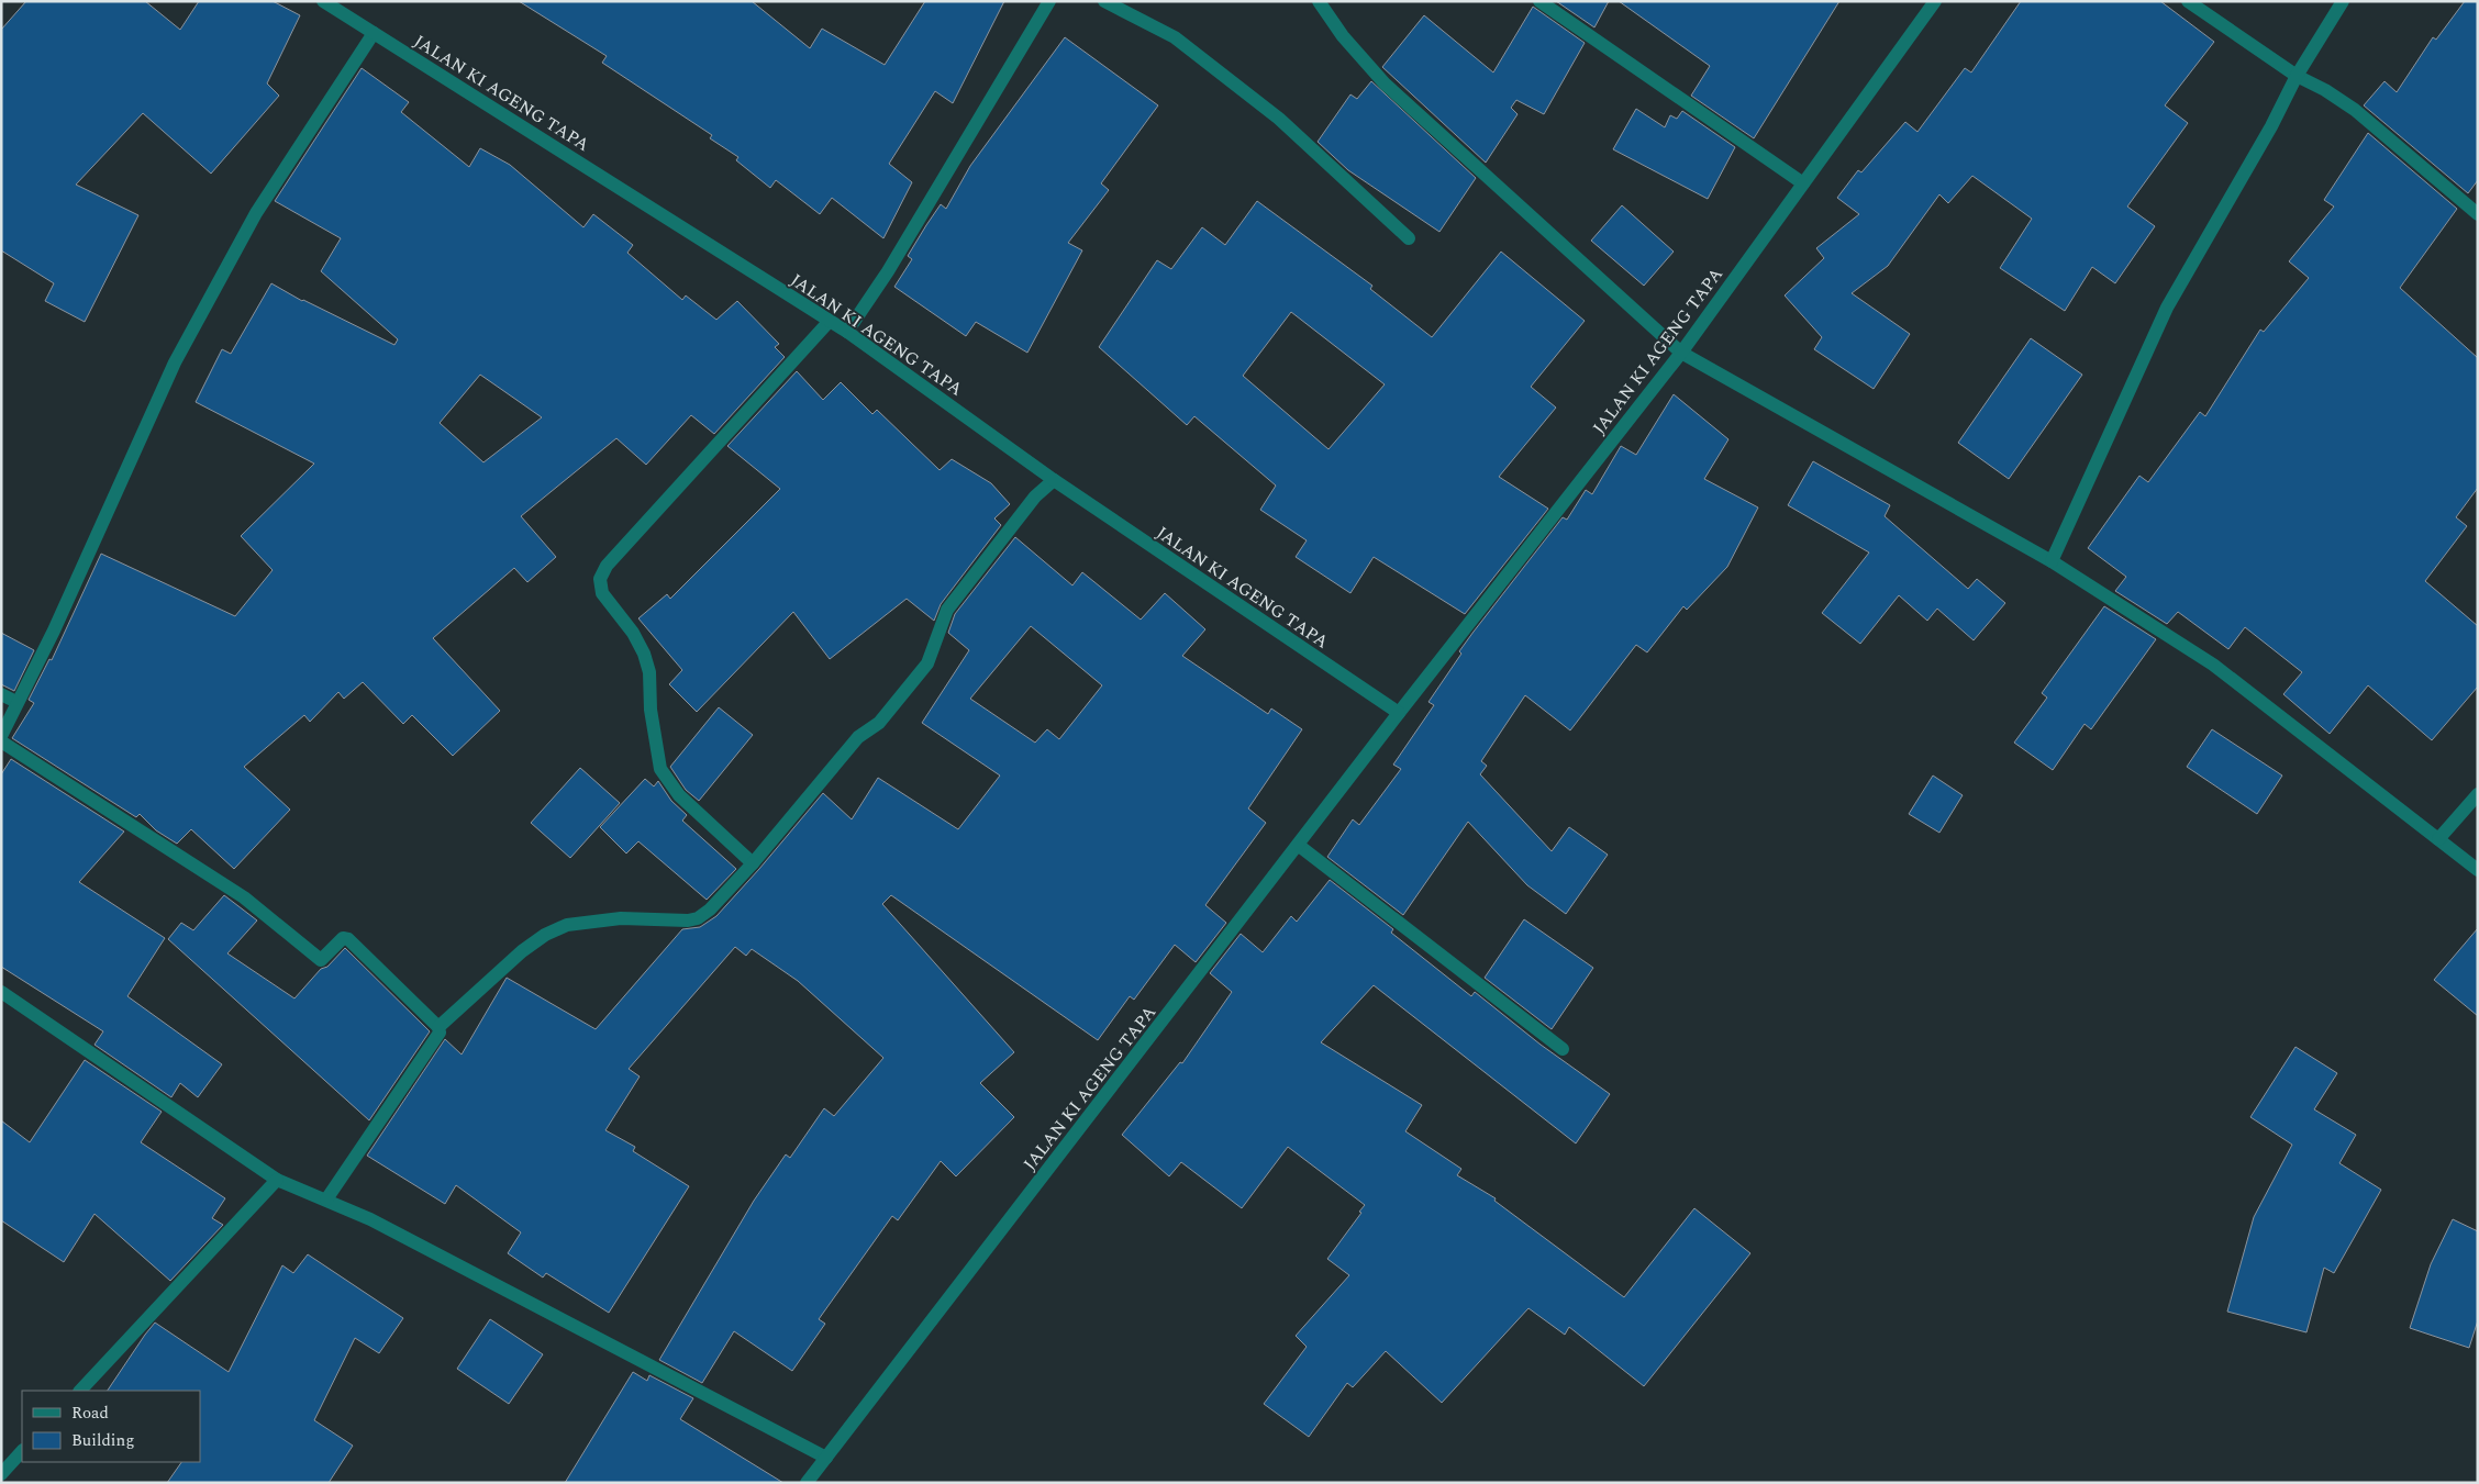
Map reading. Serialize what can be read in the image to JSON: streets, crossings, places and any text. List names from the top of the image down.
{
  "streets": {
    "street": ["JALAN KI AGENG TAPA"]
  },
  "legend": ["Road", "Building"]
}
